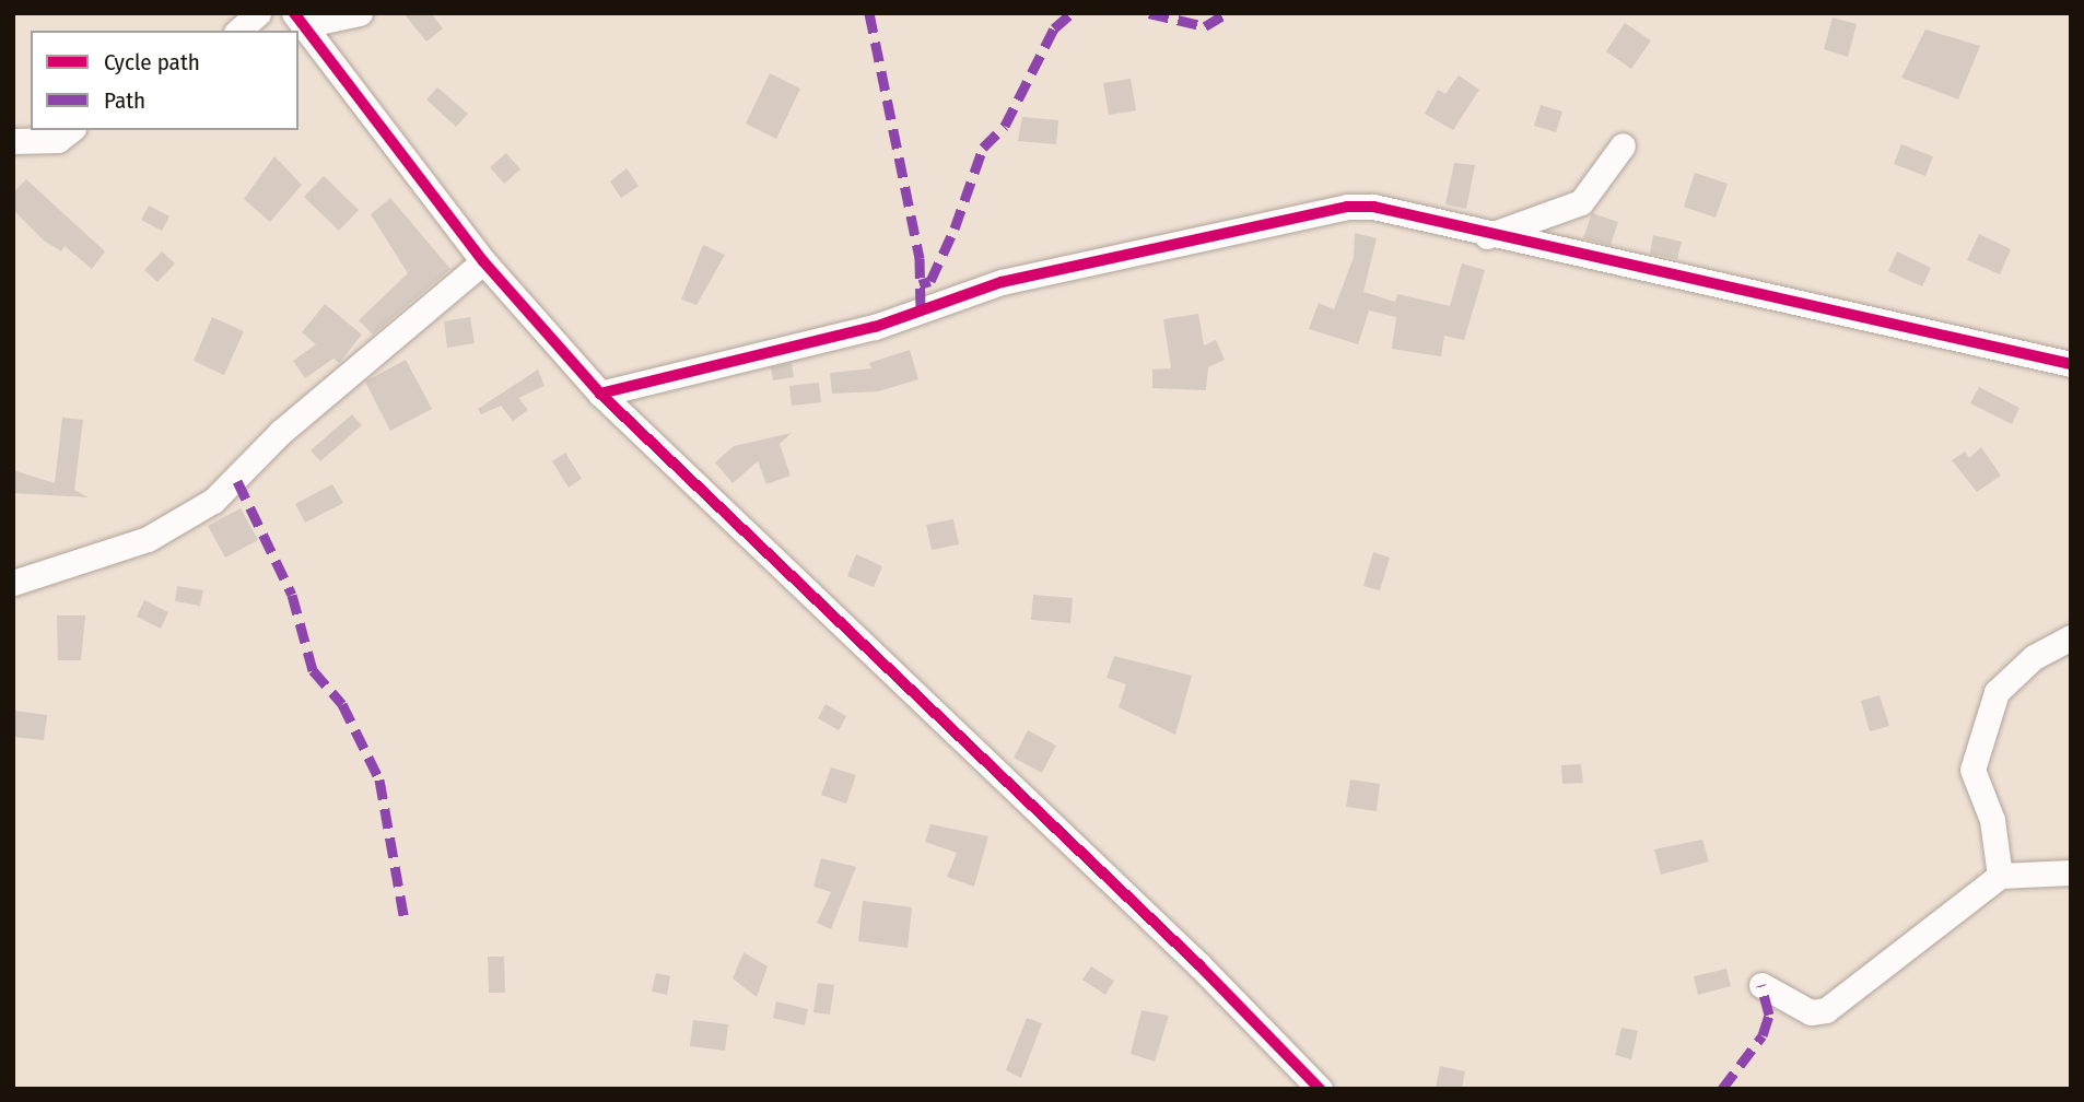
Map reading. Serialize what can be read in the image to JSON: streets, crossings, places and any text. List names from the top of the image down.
{
  "legend": ["Cycle path", "Path"]
}
